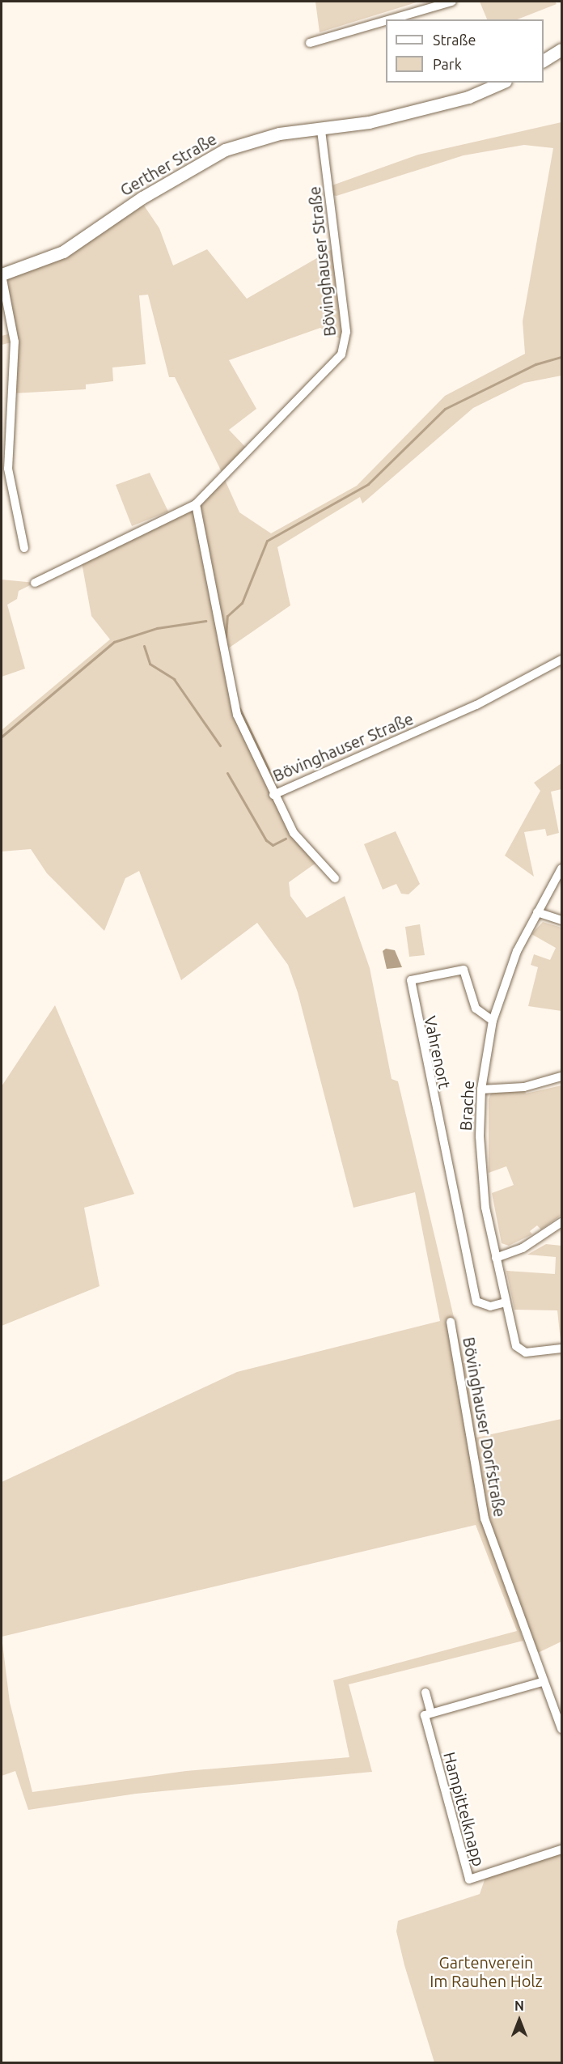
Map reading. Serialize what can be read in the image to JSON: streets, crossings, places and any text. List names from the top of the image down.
{
  "streets": {
    "street": [
      "Gerther Straße",
      "Bövinghauser Straße",
      "Vahrenort",
      "Brache",
      "Bövinghauser Dorfstraße",
      "Hampittelknapp"
    ]
  },
  "crossings": [
    ["Gerther Straße", "Bövinghauser Straße"],
    ["Vahrenort", "Brache"]
  ],
  "parks": ["Gartenverein Im Rauhen Holz"],
  "legend": ["Straße", "Park"],
  "north": "top"
}
